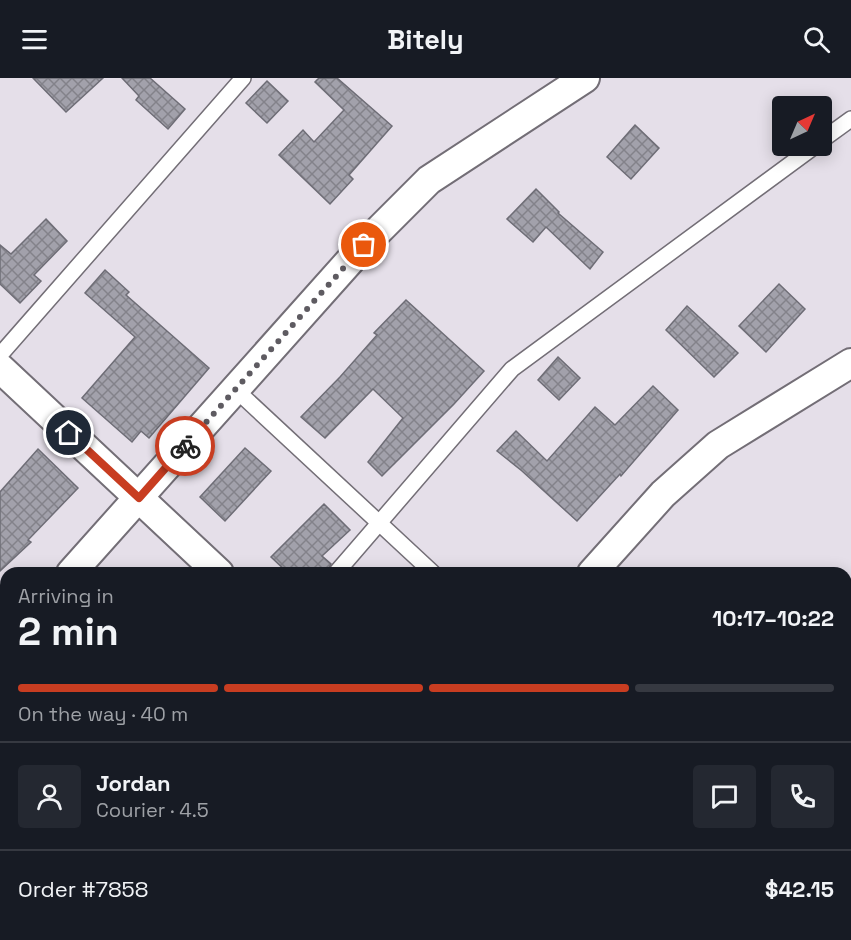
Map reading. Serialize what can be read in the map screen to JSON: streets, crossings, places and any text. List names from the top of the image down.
{
  "north": "top right",
  "page": {
    "header": "Bitely",
    "heading": ["2 min", "Arriving in", "10:17–10:22"],
    "panel": [
      "Jordan",
      "Courier · 4.5",
      "Order #7858",
      "$42.15"
    ],
    "bar": "On the way · 40 m"
  }
}
